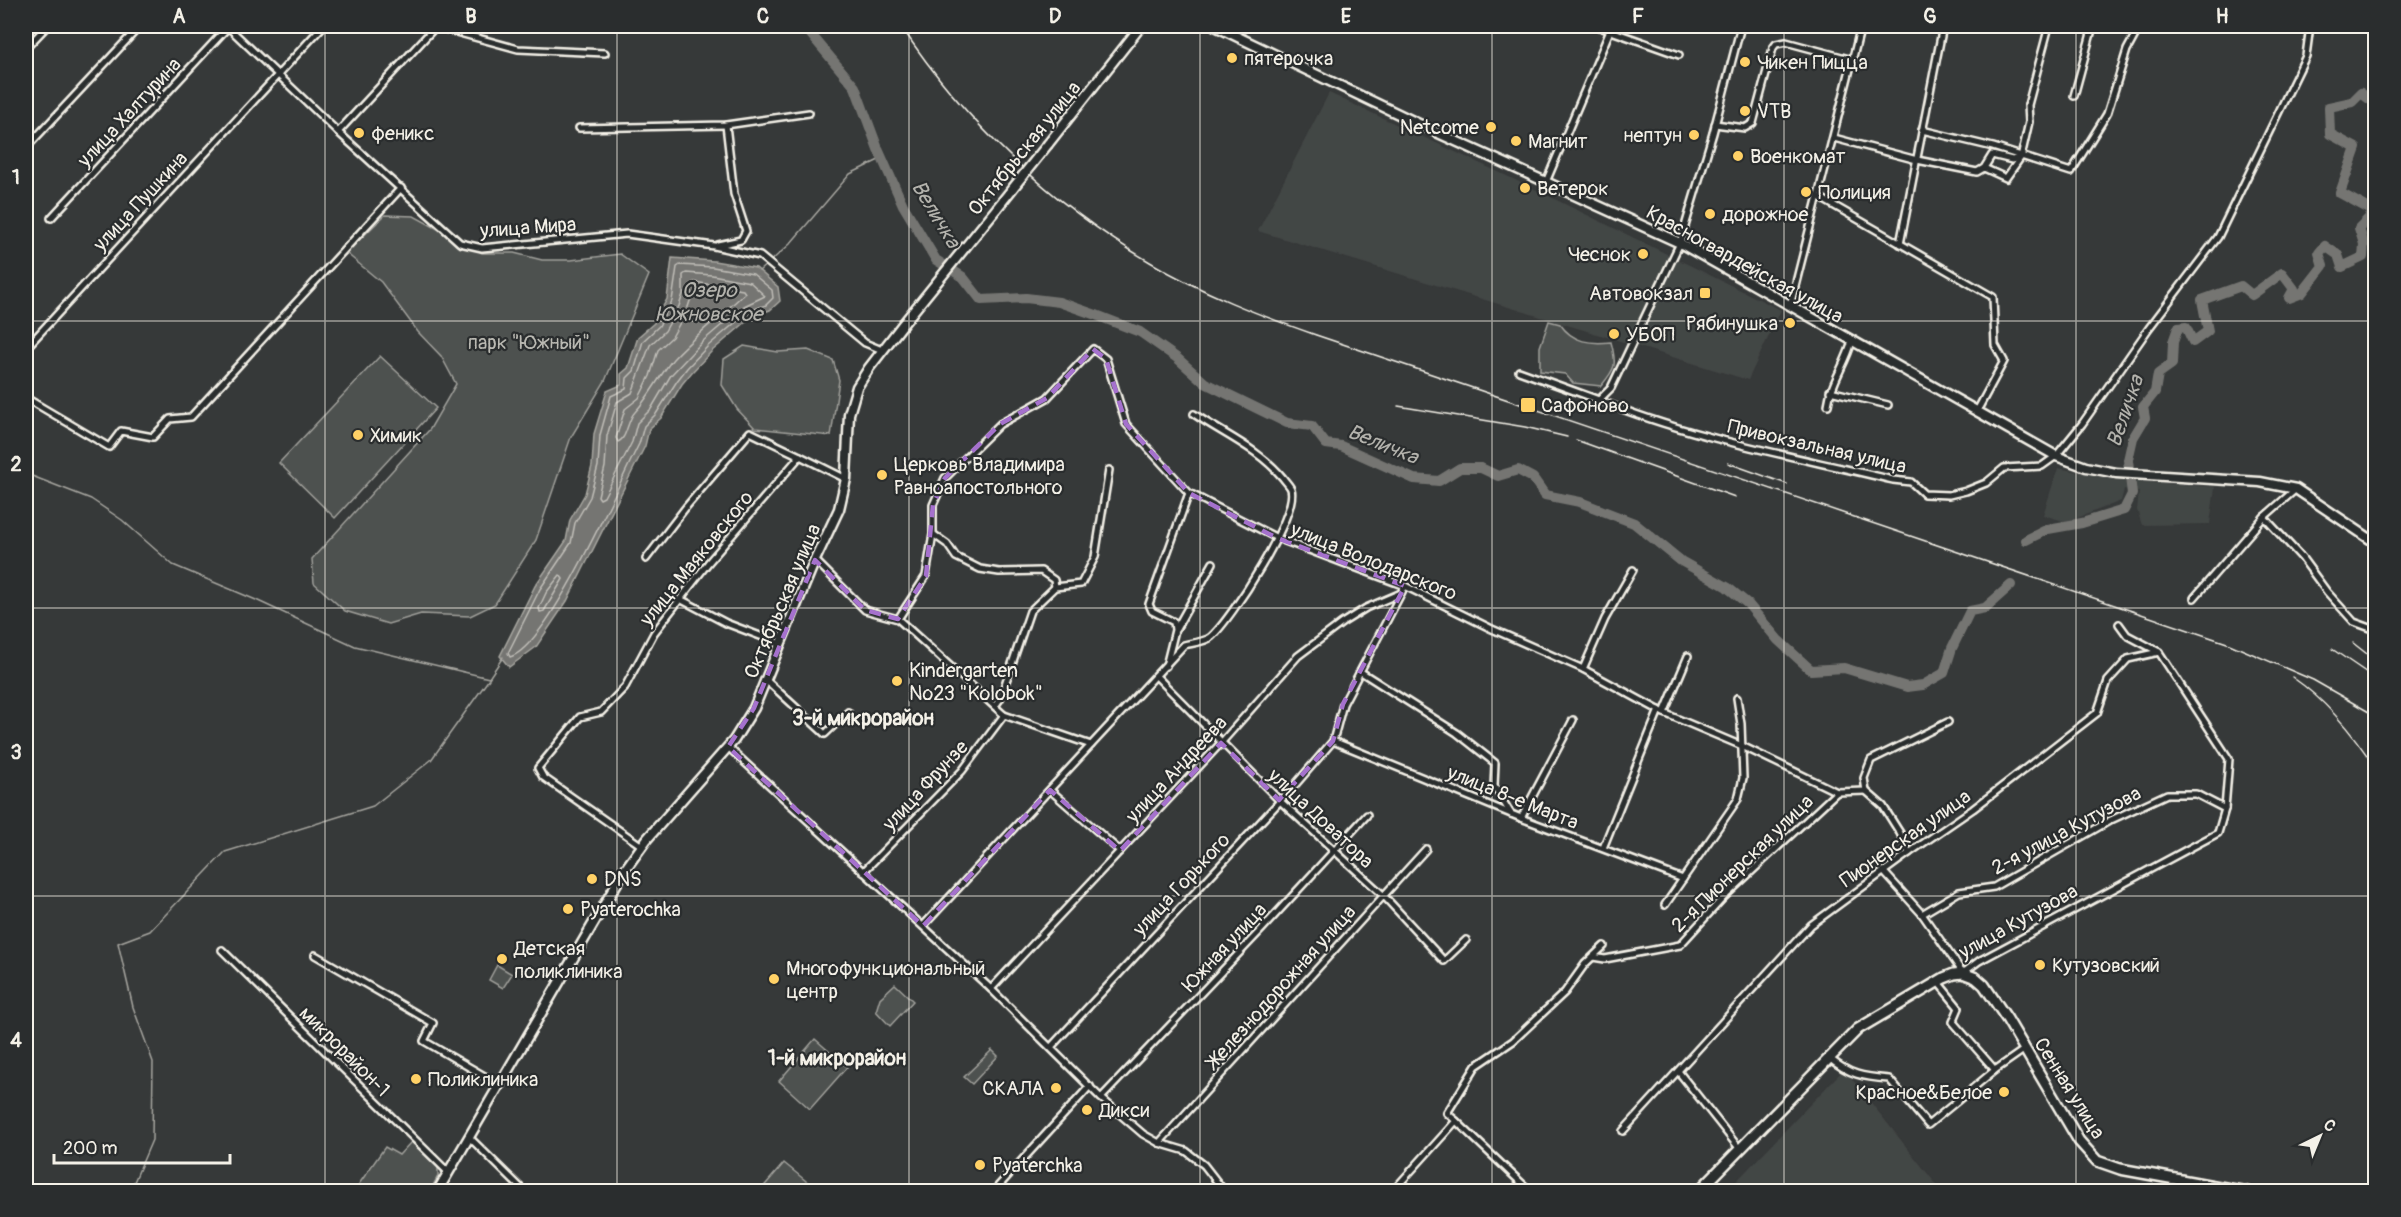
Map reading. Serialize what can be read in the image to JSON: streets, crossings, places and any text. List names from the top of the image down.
{
  "streets": {
    "main road": [
      "Октябрьская улица",
      "Красногвардейская улица",
      "улица Кутузова",
      "Сенная улица"
    ],
    "street": [
      "улица Халтурина",
      "улица Пушкина",
      "улица Мира",
      "Привокзальная улица",
      "улица Маяковского",
      "улица Володарского",
      "улица Андреева",
      "улица Фрунзе",
      "улица 8-е Марта",
      "улица Доватора",
      "2-я улица Кутузова",
      "Пионерская улица",
      "2-я Пионерская улица",
      "улица Горького",
      "Южная улица",
      "Железнодорожная улица",
      "микрорайон-1"
    ]
  },
  "crossings": [
    ["улица Халтурина", "улица Мира"],
    ["Октябрьская улица", "улица Мира"],
    ["Октябрьская улица", "улица Маяковского"],
    ["Октябрьская улица", "микрорайон-1"],
    ["улица Пушкина", "улица Мира"],
    ["Красногвардейская улица", "Привокзальная улица"],
    ["улица Володарского", "2-я Пионерская улица"],
    ["улица Андреева", "улица Доватора"],
    ["улица 8-е Марта", "улица Горького"],
    ["улица Доватора", "улица Горького"],
    ["улица Доватора", "Южная улица"],
    ["улица Доватора", "Железнодорожная улица"],
    ["2-я улица Кутузова", "улица Кутузова"],
    ["Пионерская улица", "улица Кутузова"],
    ["улица Кутузова", "Сенная улица"]
  ],
  "districts": ["3-й микрорайон", "1-й микрорайон"],
  "water": ["Величка", "Озеро Южновское"],
  "parks": ["парк \"Южный\""],
  "places": {
    "other": [
      "пятерочка",
      "Чикен Пицца",
      "VTB",
      "Netcome",
      "феникс",
      "нептун",
      "Магнит",
      "Военкомат",
      "Ветерок",
      "Полиция",
      "дорожное",
      "Чеснок",
      "Рябинушка",
      "УБОП",
      "Химик",
      "Церковь Владимира Равноапостольного",
      "Kindergarten №23 \"Kolobok\"",
      "DNS",
      "Pyaterochka",
      "Детская поликлиника",
      "Кутузовский",
      "Многофункциональный центр",
      "Поликлиника",
      "СКАЛА",
      "Красное&Белое",
      "Дикси",
      "Pyaterchka"
    ],
    "transit": ["Автовокзал", "Сафоново"]
  },
  "scale_bar": "200 m",
  "north": "top right",
  "grid": {
    "columns": [
      "A",
      "B",
      "C",
      "D",
      "E",
      "F",
      "G",
      "H"
    ],
    "rows": [
      "1",
      "2",
      "3",
      "4"
    ]
  }
}
